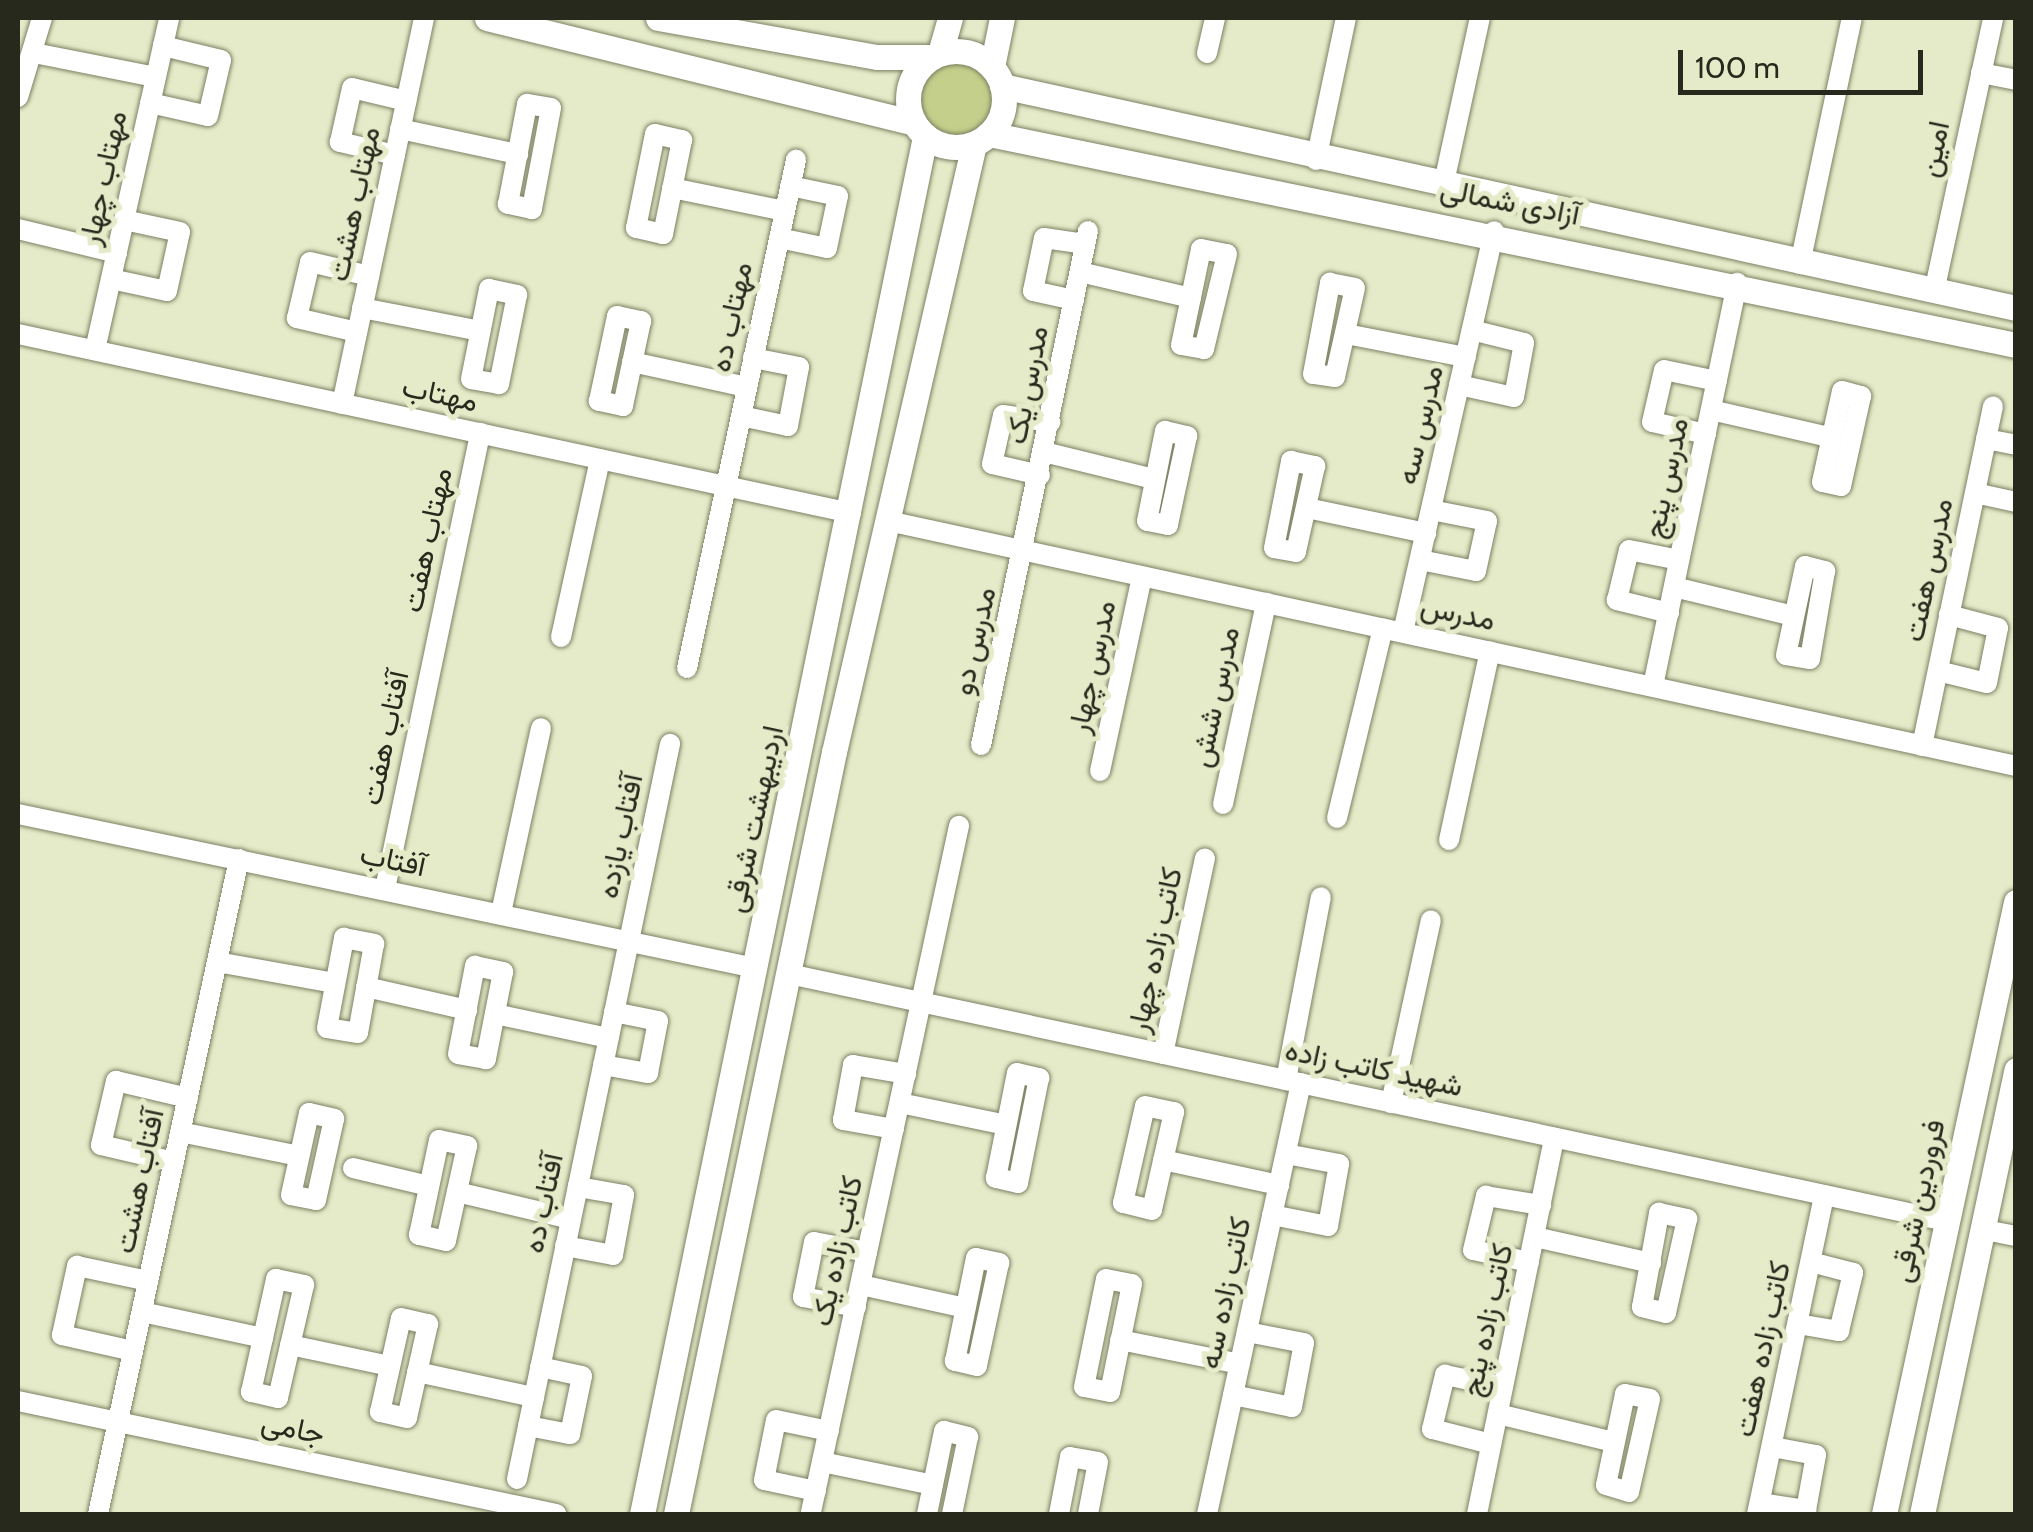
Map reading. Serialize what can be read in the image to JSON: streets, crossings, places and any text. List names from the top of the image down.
{
  "streets": {
    "main road": ["آزادی شمالی", "اردیبهشت شرقی", "فروردین شرقی"],
    "street": [
      "امین",
      "مهتاب چهار",
      "مهتاب هشت",
      "مهتاب ده",
      "مدرس یک",
      "مهتاب",
      "مدرس سه",
      "مدرس پنج",
      "مهتاب هفت",
      "مدرس هفت",
      "مدرس",
      "مدرس دو",
      "مدرس چهار",
      "مدرس شش",
      "آفتاب هفت",
      "آفتاب یازده",
      "آفتاب",
      "کاتب زاده چهار",
      "شهید کاتب زاده",
      "آفتاب هشت",
      "آفتاب ده",
      "کاتب زاده یک",
      "کاتب زاده سه",
      "کاتب زاده پنج",
      "کاتب زاده هفت",
      "جامی"
    ]
  },
  "crossings": [
    ["امین", "آزادی شمالی"],
    ["مهتاب چهار", "مهتاب"],
    ["آزادی شمالی", "مدرس سه"],
    ["آزادی شمالی", "مدرس پنج"],
    ["آزادی شمالی", "اردیبهشت شرقی"],
    ["مهتاب هشت", "مهتاب"],
    ["مهتاب ده", "مهتاب"],
    ["مدرس یک", "مدرس"],
    ["مدرس یک", "مدرس دو"],
    ["مهتاب", "مهتاب هفت"],
    ["مهتاب", "اردیبهشت شرقی"],
    ["مدرس سه", "مدرس"],
    ["مدرس پنج", "مدرس"],
    ["مهتاب هفت", "آفتاب هفت"],
    ["مدرس هفت", "مدرس"],
    ["مدرس", "مدرس دو"],
    ["مدرس", "مدرس چهار"],
    ["مدرس", "مدرس شش"],
    ["آفتاب هفت", "آفتاب"],
    ["اردیبهشت شرقی", "آفتاب"],
    ["آفتاب یازده", "آفتاب"],
    ["آفتاب یازده", "آفتاب ده"],
    ["آفتاب", "آفتاب هشت"],
    ["آفتاب", "آفتاب ده"],
    ["کاتب زاده چهار", "شهید کاتب زاده"],
    ["شهید کاتب زاده", "فروردین شرقی"],
    ["شهید کاتب زاده", "کاتب زاده یک"],
    ["شهید کاتب زاده", "کاتب زاده سه"],
    ["شهید کاتب زاده", "کاتب زاده پنج"],
    ["شهید کاتب زاده", "کاتب زاده هفت"],
    ["آفتاب هشت", "جامی"]
  ],
  "scale_bar": "100 m"
}
